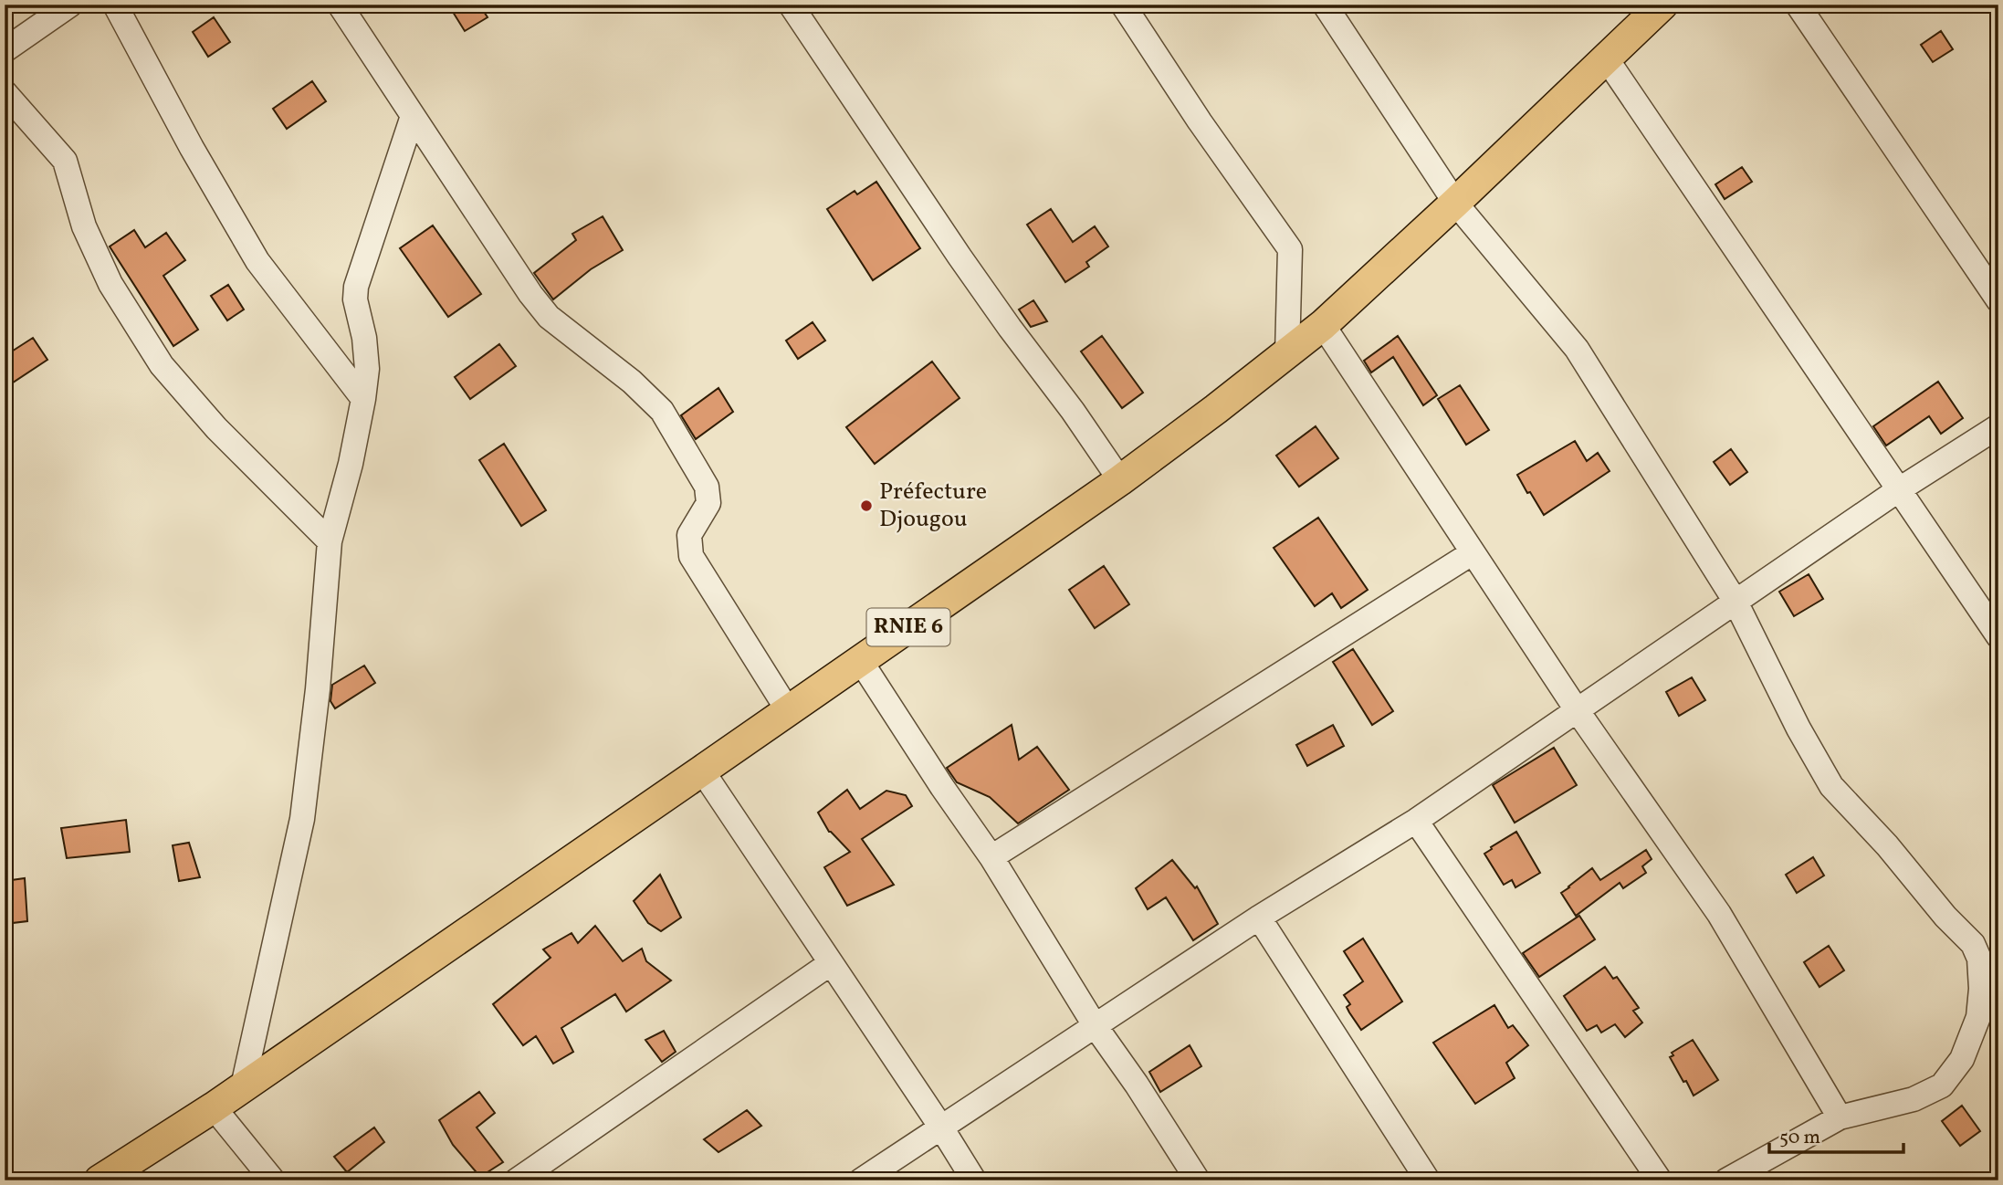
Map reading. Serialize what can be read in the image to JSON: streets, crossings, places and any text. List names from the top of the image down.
{
  "streets": {
    "main road": ["RNIE 6"]
  },
  "places": ["Préfecture Djougou"],
  "scale_bar": "50 m"
}
